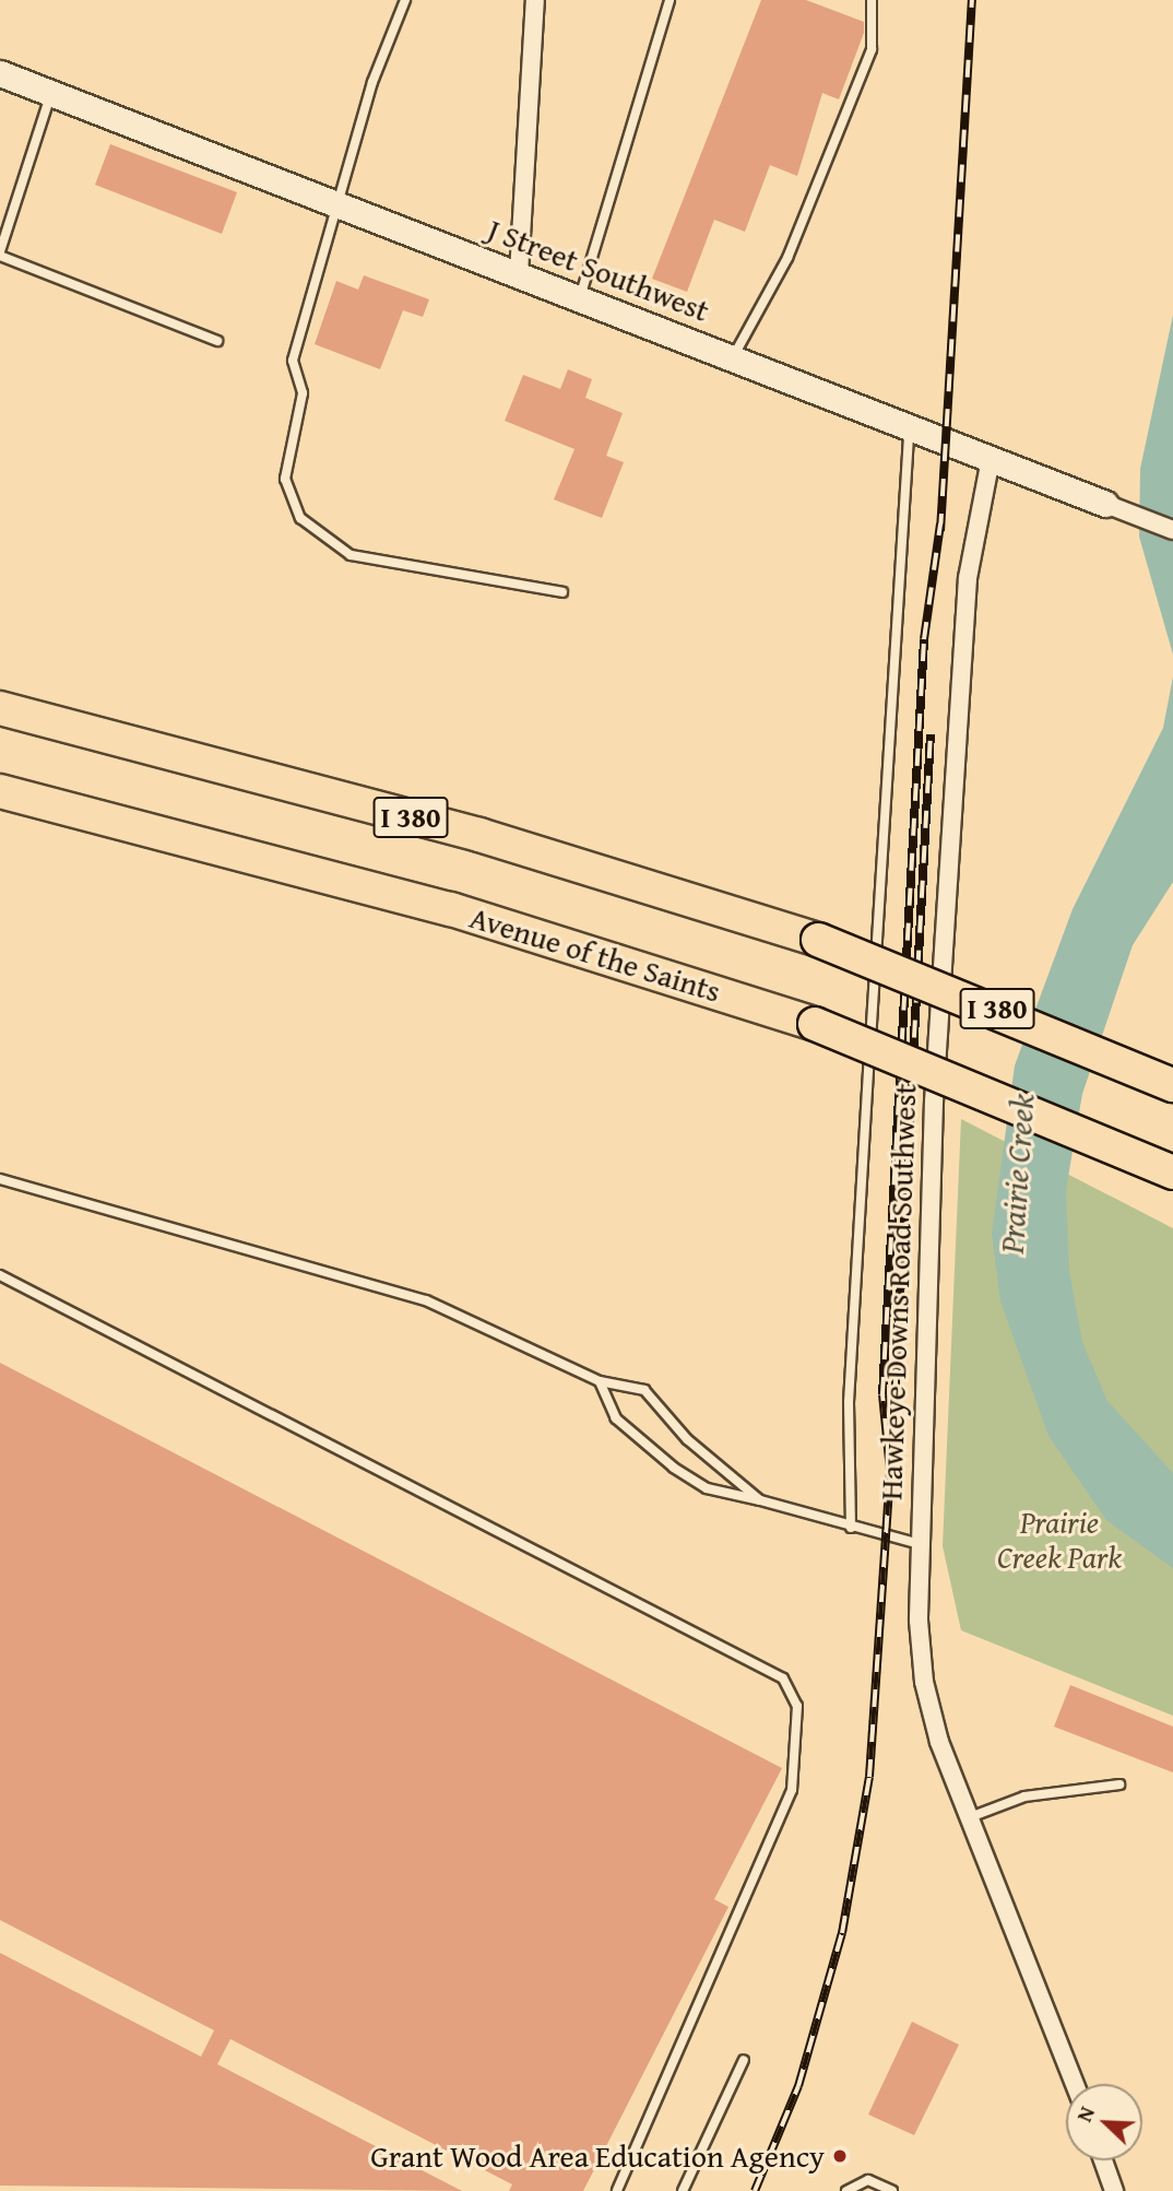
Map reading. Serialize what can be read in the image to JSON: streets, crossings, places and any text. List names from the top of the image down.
{
  "streets": {
    "highway": ["I 380", "Avenue of the Saints"],
    "street": ["J Street Southwest", "Hawkeye Downs Road Southwest"]
  },
  "crossings": [
    ["J Street Southwest", "Hawkeye Downs Road Southwest"]
  ],
  "water": ["Prairie Creek"],
  "parks": ["Prairie Creek Park"],
  "places": ["Grant Wood Area Education Agency"],
  "north": "top left"
}
